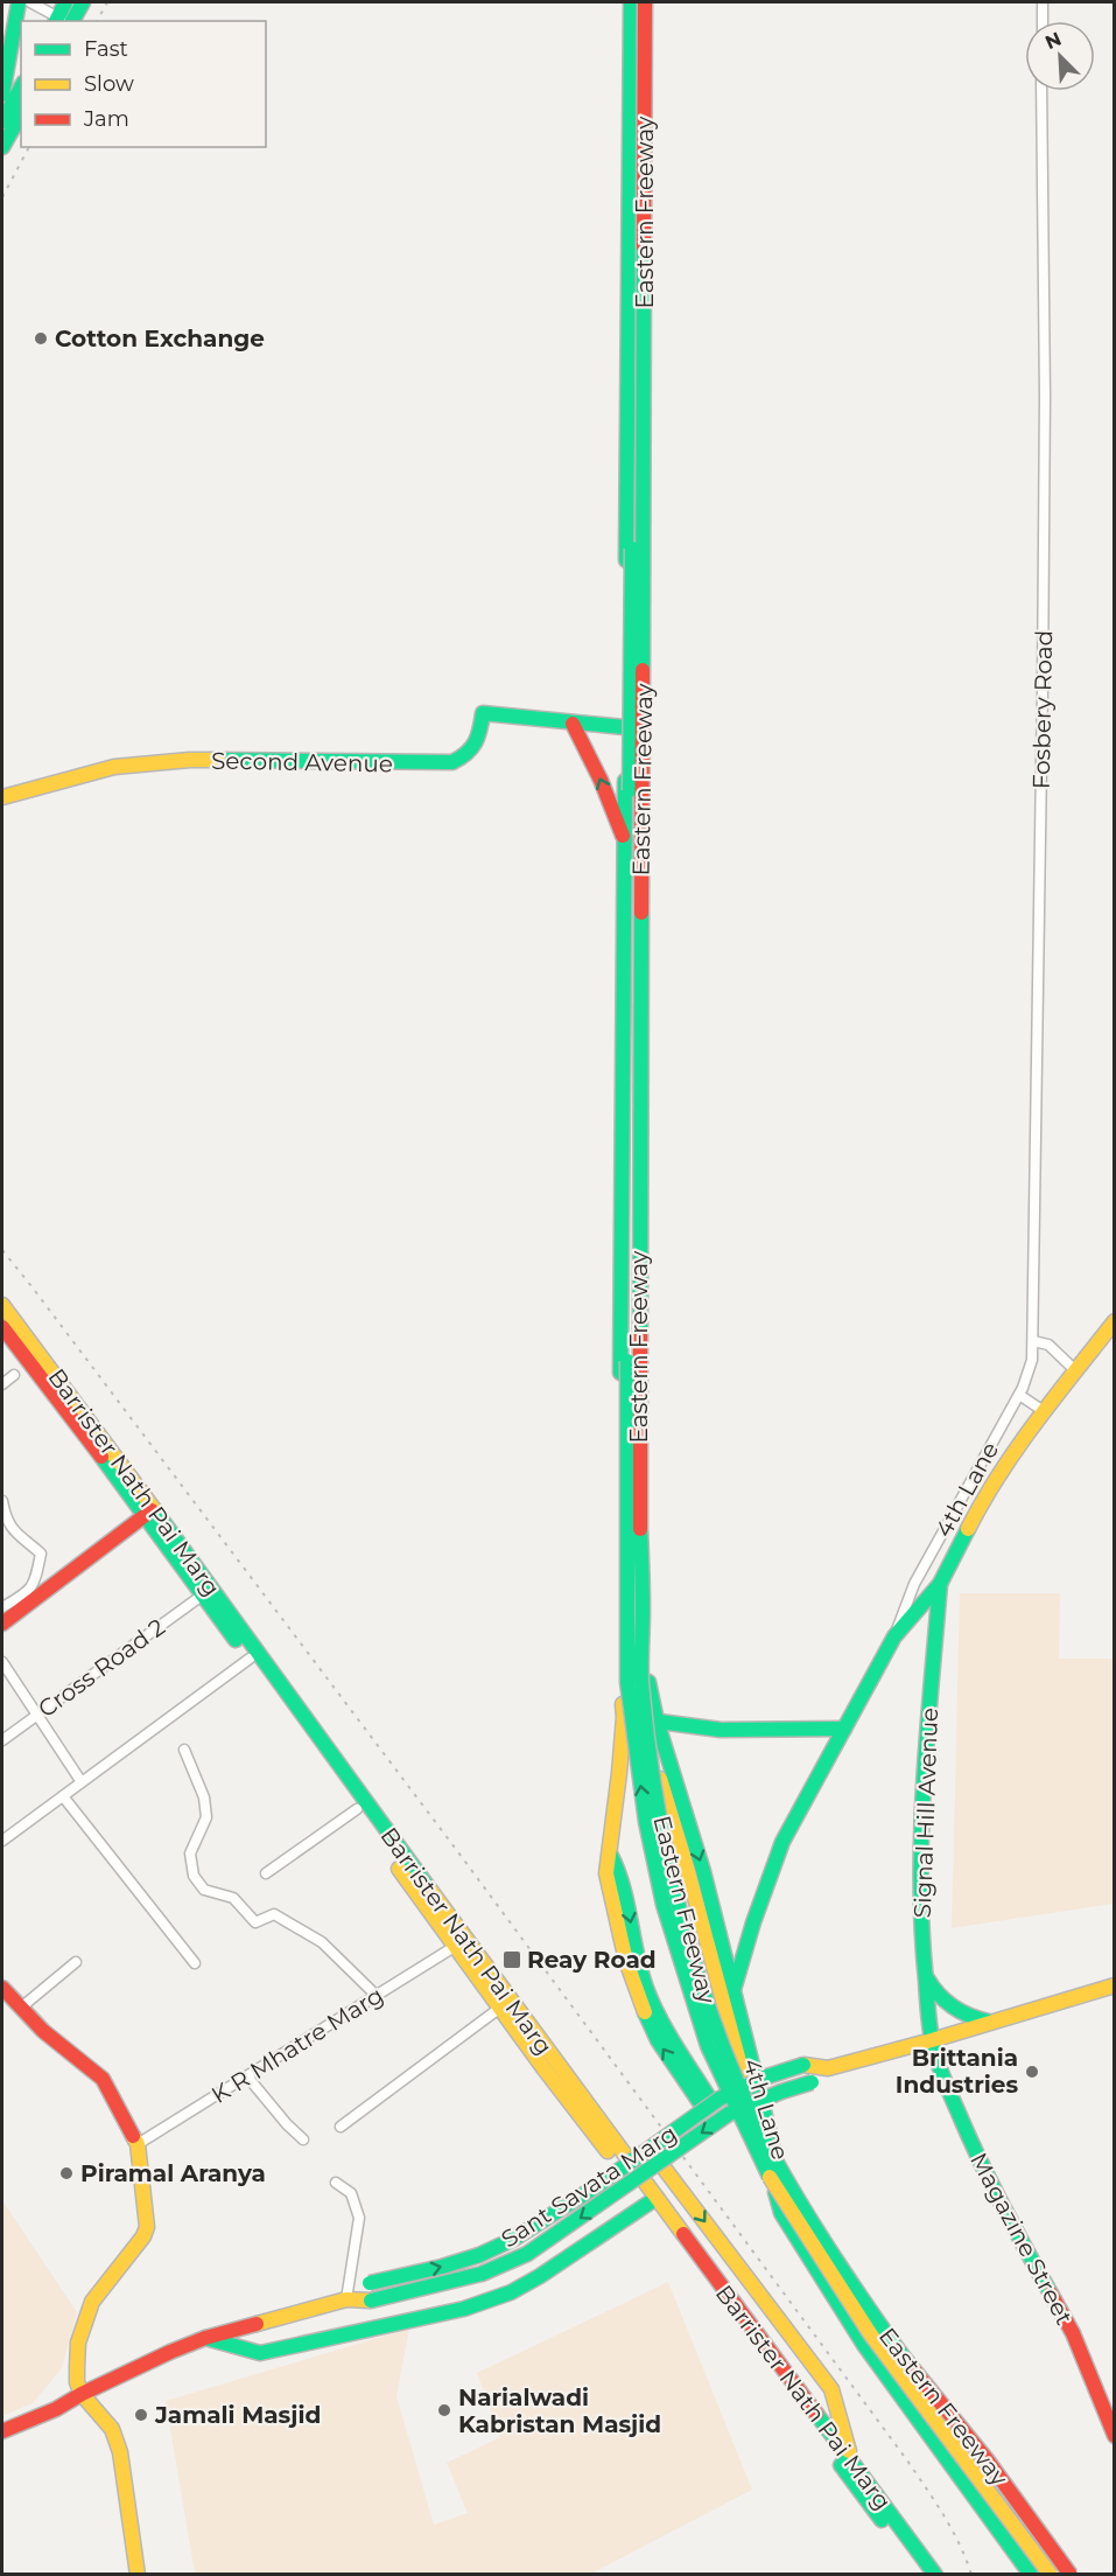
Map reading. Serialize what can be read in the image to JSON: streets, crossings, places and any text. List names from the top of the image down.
{
  "streets": {
    "main road": [
      "Eastern Freeway",
      "Second Avenue",
      "Barrister Nath Pai Marg",
      "4th Lane",
      "Signal Hill Avenue",
      "Sant Savata Marg",
      "Magazine Street"
    ],
    "street": ["Fosbery Road", "Cross Road 2", "K R Mhatre Marg"]
  },
  "crossings": [
    ["Fosbery Road", "4th Lane"],
    ["Barrister Nath Pai Marg", "Cross Road 2"],
    ["Barrister Nath Pai Marg", "K R Mhatre Marg"],
    ["4th Lane", "Signal Hill Avenue"],
    ["Signal Hill Avenue", "Sant Savata Marg"],
    ["Signal Hill Avenue", "Magazine Street"],
    ["Sant Savata Marg", "Magazine Street"]
  ],
  "places": {
    "other": [
      "Cotton Exchange",
      "Brittania Industries",
      "Piramal Aranya",
      "Narialwadi Kabristan Masjid",
      "Jamali Masjid"
    ],
    "transit": ["Reay Road"]
  },
  "legend": ["Fast", "Slow", "Jam"],
  "north": "top left"
}
